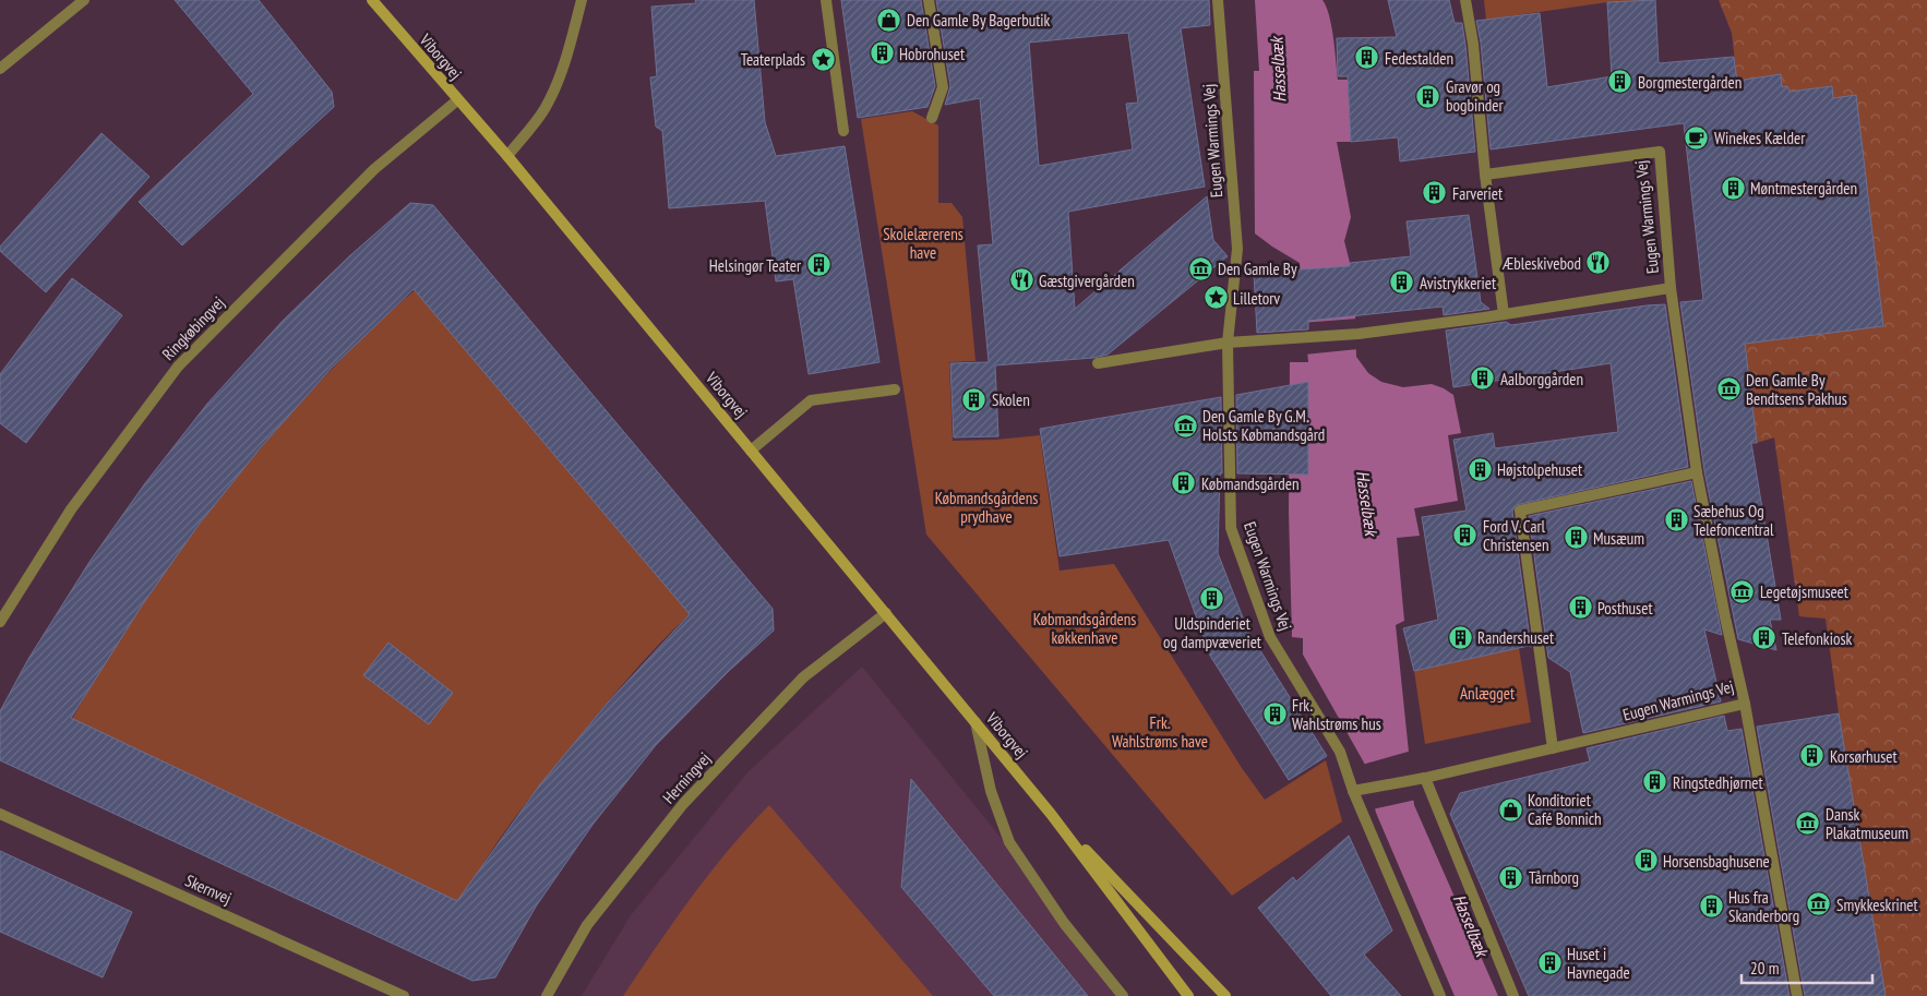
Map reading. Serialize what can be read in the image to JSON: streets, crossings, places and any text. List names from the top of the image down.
{
  "streets": {
    "street": [
      "Viborgvej",
      "Eugen Warmings Vej",
      "Ringkøbingvej",
      "Herningvej",
      "Skernvej"
    ]
  },
  "crossings": [
    ["Viborgvej", "Ringkøbingvej"],
    ["Viborgvej", "Herningvej"]
  ],
  "water": ["Hasselbæk"],
  "parks": [
    "Skolelærerens have",
    "Købmandsgårdens prydhave",
    "Købmandsgårdens køkkenhave",
    "Anlægget",
    "Frk. Wahlstrøms have"
  ],
  "places": {
    "shop": ["Den Gamle By Bagerbutik", "Konditoriet Café Bonnich"],
    "building": [
      "Hobrohuset",
      "Fedestalden",
      "Borgmestergården",
      "Gravør og bogbinder",
      "Møntmestergården",
      "Farveriet",
      "Helsingør Teater",
      "Avistrykkeriet",
      "Aalborggården",
      "Skolen",
      "Højstolpehuset",
      "Købmandsgården",
      "Sæbehus Og Telefoncentral",
      "Ford V. Carl Christensen",
      "Musæum",
      "Uldspinderiet og dampvæveriet",
      "Posthuset",
      "Randershuset",
      "Telefonkiosk",
      "Frk. Wahlstrøms hus",
      "Korsørhuset",
      "Ringstedhjørnet",
      "Horsensbaghusene",
      "Tårnborg",
      "Hus fra Skanderborg",
      "Huset i Havnegade"
    ],
    "place": ["Teaterplads", "Lilletorv"],
    "cafe": ["Winekes Kælder"],
    "restaurant": ["Æbleskivebod", "Gæstgivergården"],
    "museum": [
      "Den Gamle By",
      "Den Gamle By Bendtsens Pakhus",
      "Den Gamle By G.M. Holsts Købmandsgård",
      "Legetøjsmuseet",
      "Dansk Plakatmuseum",
      "Smykkeskrinet"
    ]
  },
  "scale_bar": "20 m"
}
